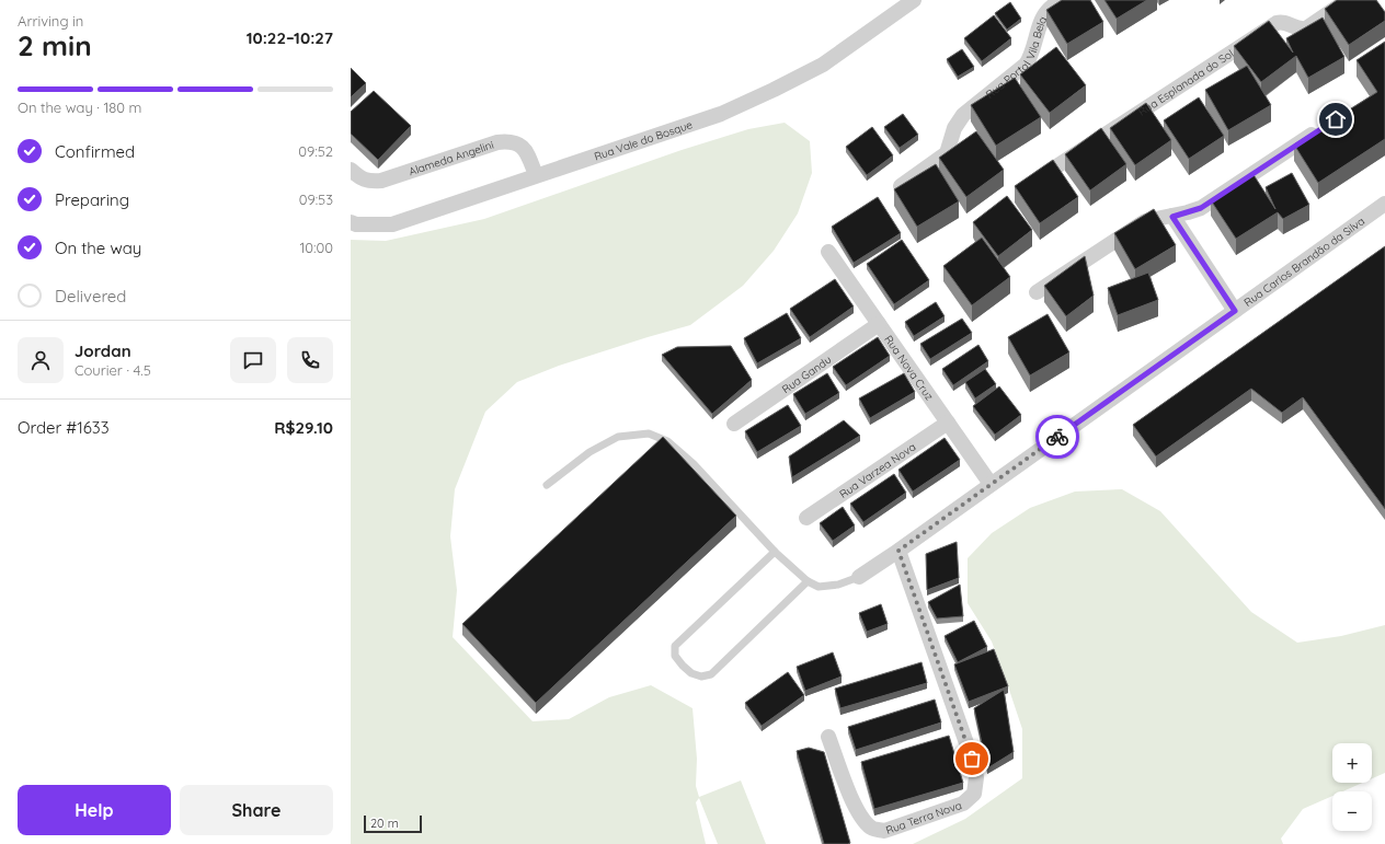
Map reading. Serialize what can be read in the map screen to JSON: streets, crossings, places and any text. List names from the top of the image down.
{
  "streets": {
    "street": [
      "Rua Portal Vila Bela",
      "Rua Esplanada do Sol",
      "Rua Vale do Bosque",
      "Alameda Angelini",
      "Rua Carlos Brandão da Silva",
      "Rua Nova Cruz",
      "Rua Gandu",
      "Rua Varzea Nova",
      "Rua Terra Nova"
    ]
  },
  "crossings": [
    ["Rua Vale do Bosque", "Alameda Angelini"],
    ["Rua Carlos Brandão da Silva", "Rua Nova Cruz"],
    ["Rua Carlos Brandão da Silva", "Rua Terra Nova"],
    ["Rua Nova Cruz", "Rua Gandu"],
    ["Rua Nova Cruz", "Rua Varzea Nova"]
  ],
  "scale_bar": "20 m",
  "page": {
    "heading": ["2 min", "Arriving in", "10:22–10:27"],
    "panel": [
      "Jordan",
      "Courier · 4.5",
      "Order #1633",
      "R$29.10"
    ],
    "bar": "On the way · 180 m",
    "list": [
      ["Confirmed", "09:52"],
      ["Preparing", "09:53"],
      ["On the way", "10:00"],
      "Delivered"
    ],
    "map_buttons": ["+", "−"],
    "buttons": ["Help", "Share"],
    "scale": "20 m"
  }
}
